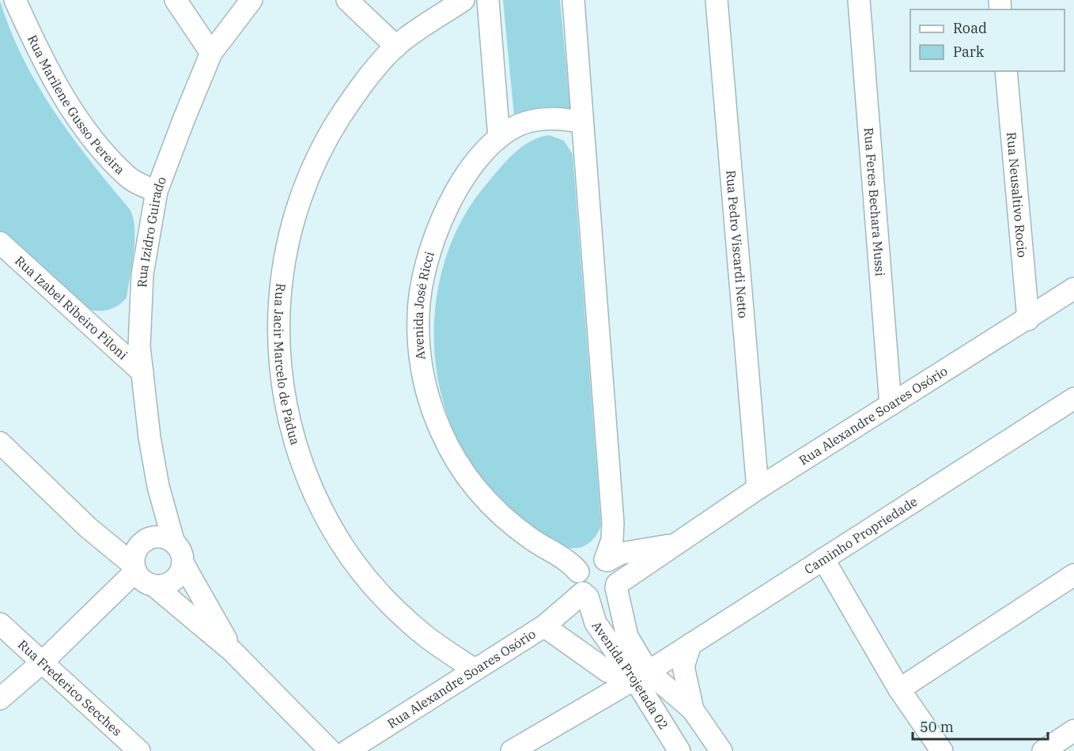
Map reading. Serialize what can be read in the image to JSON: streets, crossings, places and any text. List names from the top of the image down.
{
  "streets": {
    "street": [
      "Rua Marilene Gusso Pereira",
      "Rua Neusaltivo Rocio",
      "Rua Feres Bechara Mussi",
      "Rua Izidro Guirado",
      "Rua Pedro Viscardi Netto",
      "Avenida José Ricci",
      "Rua Izabel Ribeiro Piloni",
      "Rua Jacir Marcelo de Pádua",
      "Rua Alexandre Soares Osório",
      "Caminho Propriedade",
      "Avenida Projetada 02",
      "Rua Frederico Secches"
    ]
  },
  "crossings": [
    ["Rua Marilene Gusso Pereira", "Rua Izidro Guirado"],
    ["Rua Neusaltivo Rocio", "Rua Alexandre Soares Osório"],
    ["Rua Feres Bechara Mussi", "Rua Alexandre Soares Osório"],
    ["Rua Izidro Guirado", "Rua Izabel Ribeiro Piloni"],
    ["Rua Pedro Viscardi Netto", "Rua Alexandre Soares Osório"],
    ["Avenida José Ricci", "Rua Alexandre Soares Osório"],
    ["Avenida José Ricci", "Avenida Projetada 02"],
    ["Rua Jacir Marcelo de Pádua", "Rua Alexandre Soares Osório"],
    ["Rua Alexandre Soares Osório", "Avenida Projetada 02"],
    ["Caminho Propriedade", "Avenida Projetada 02"]
  ],
  "legend": ["Road", "Park"],
  "scale_bar": "50 m"
}
